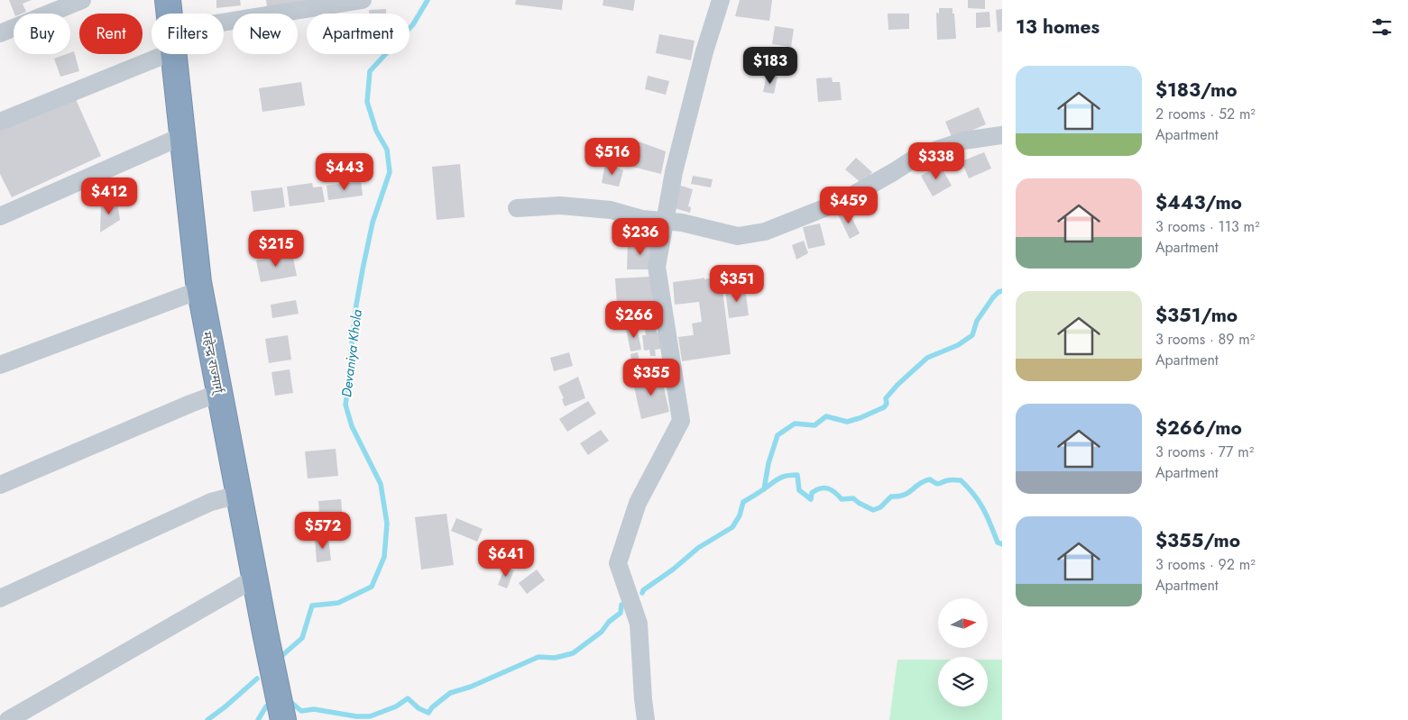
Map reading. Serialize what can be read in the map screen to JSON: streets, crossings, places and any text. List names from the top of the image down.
{
  "streets": {
    "highway": ["महेन्द्र राज्मार्ग्"]
  },
  "water": ["Devaniya Khola"],
  "north": "right",
  "page": {
    "heading": "13 homes",
    "chip": [
      "Buy",
      "Rent",
      "Filters",
      "New",
      "Apartment"
    ],
    "price": [
      "$183",
      "$516",
      "$338",
      "$443",
      "$412",
      "$459",
      "$236",
      "$215",
      "$351",
      "$266",
      "$355",
      "$572",
      "$641"
    ],
    "list": [
      {
        "name": "$183/mo",
        "note": "2 rooms · 52 m² · Apartment"
      },
      {
        "name": "$443/mo",
        "note": "3 rooms · 113 m² · Apartment"
      },
      {
        "name": "$351/mo",
        "note": "3 rooms · 89 m² · Apartment"
      },
      {
        "name": "$266/mo",
        "note": "3 rooms · 77 m² · Apartment"
      },
      {
        "name": "$355/mo",
        "note": "3 rooms · 92 m² · Apartment"
      }
    ]
  }
}
